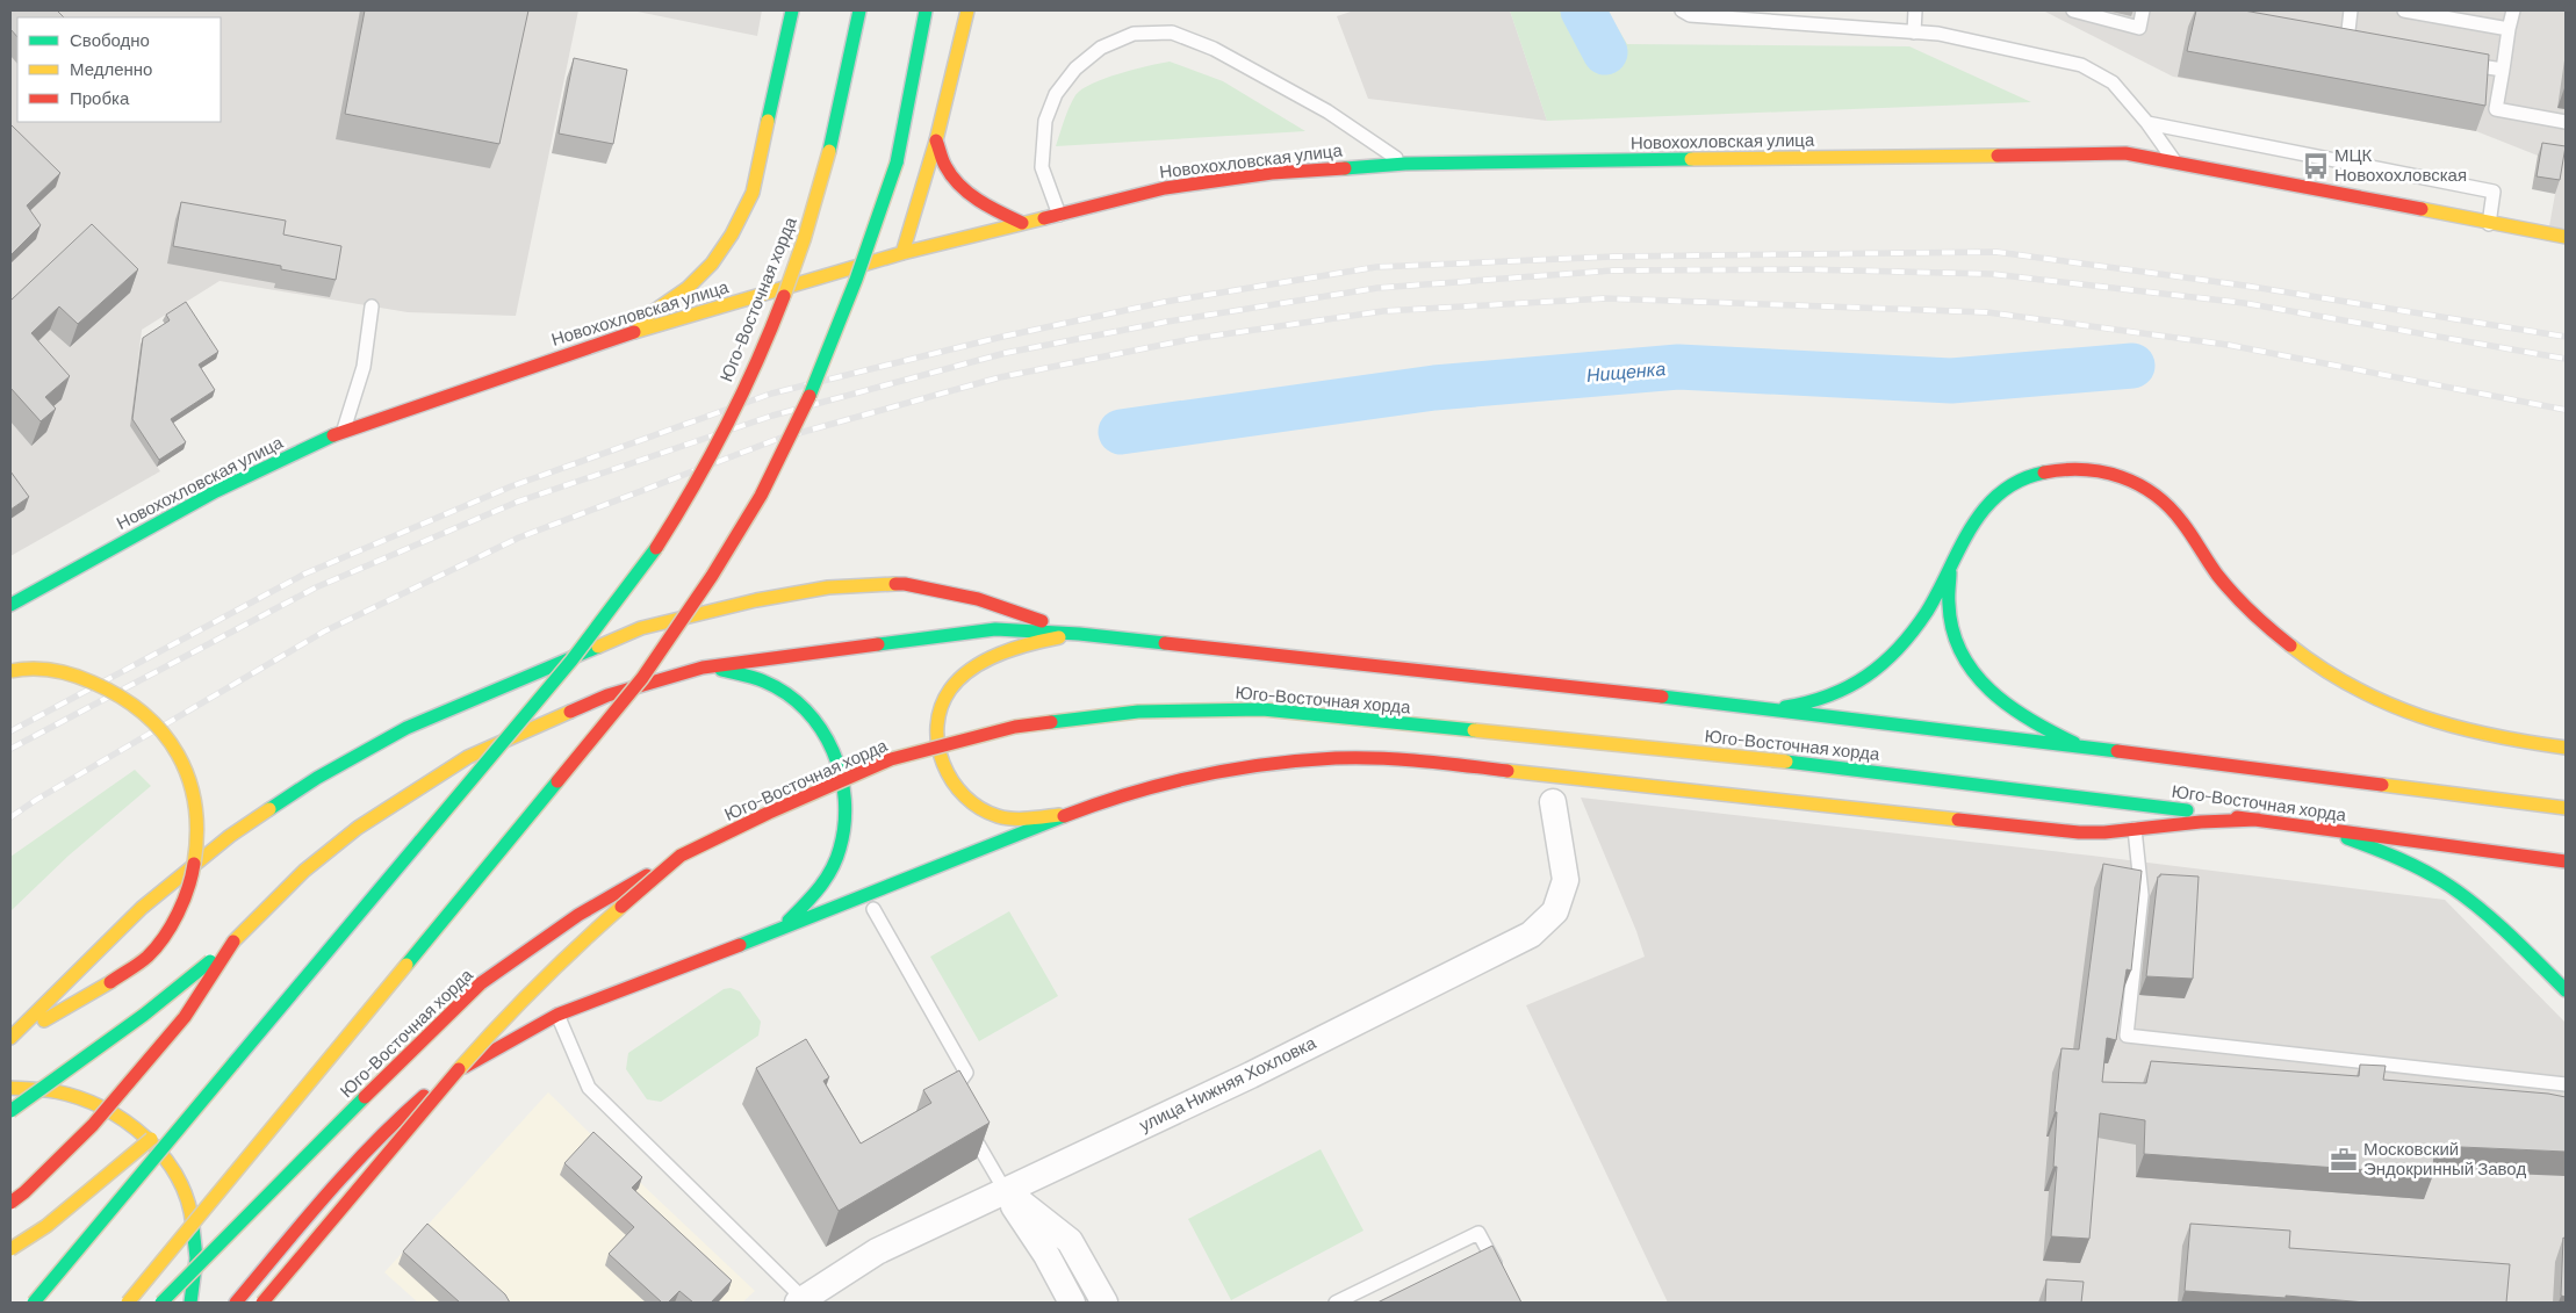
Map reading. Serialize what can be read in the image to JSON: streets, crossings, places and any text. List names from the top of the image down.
{
  "streets": {
    "main road": ["Новохохловская улица", "Юго-Восточная хорда"],
    "street": ["улица Нижняя Хохловка"]
  },
  "water": ["Нищенка"],
  "places": {
    "bus stop": ["МЦК Новохохловская"],
    "office": ["Московский Эндокринный Завод"]
  },
  "legend": ["Свободно", "Медленно", "Пробка"]
}
